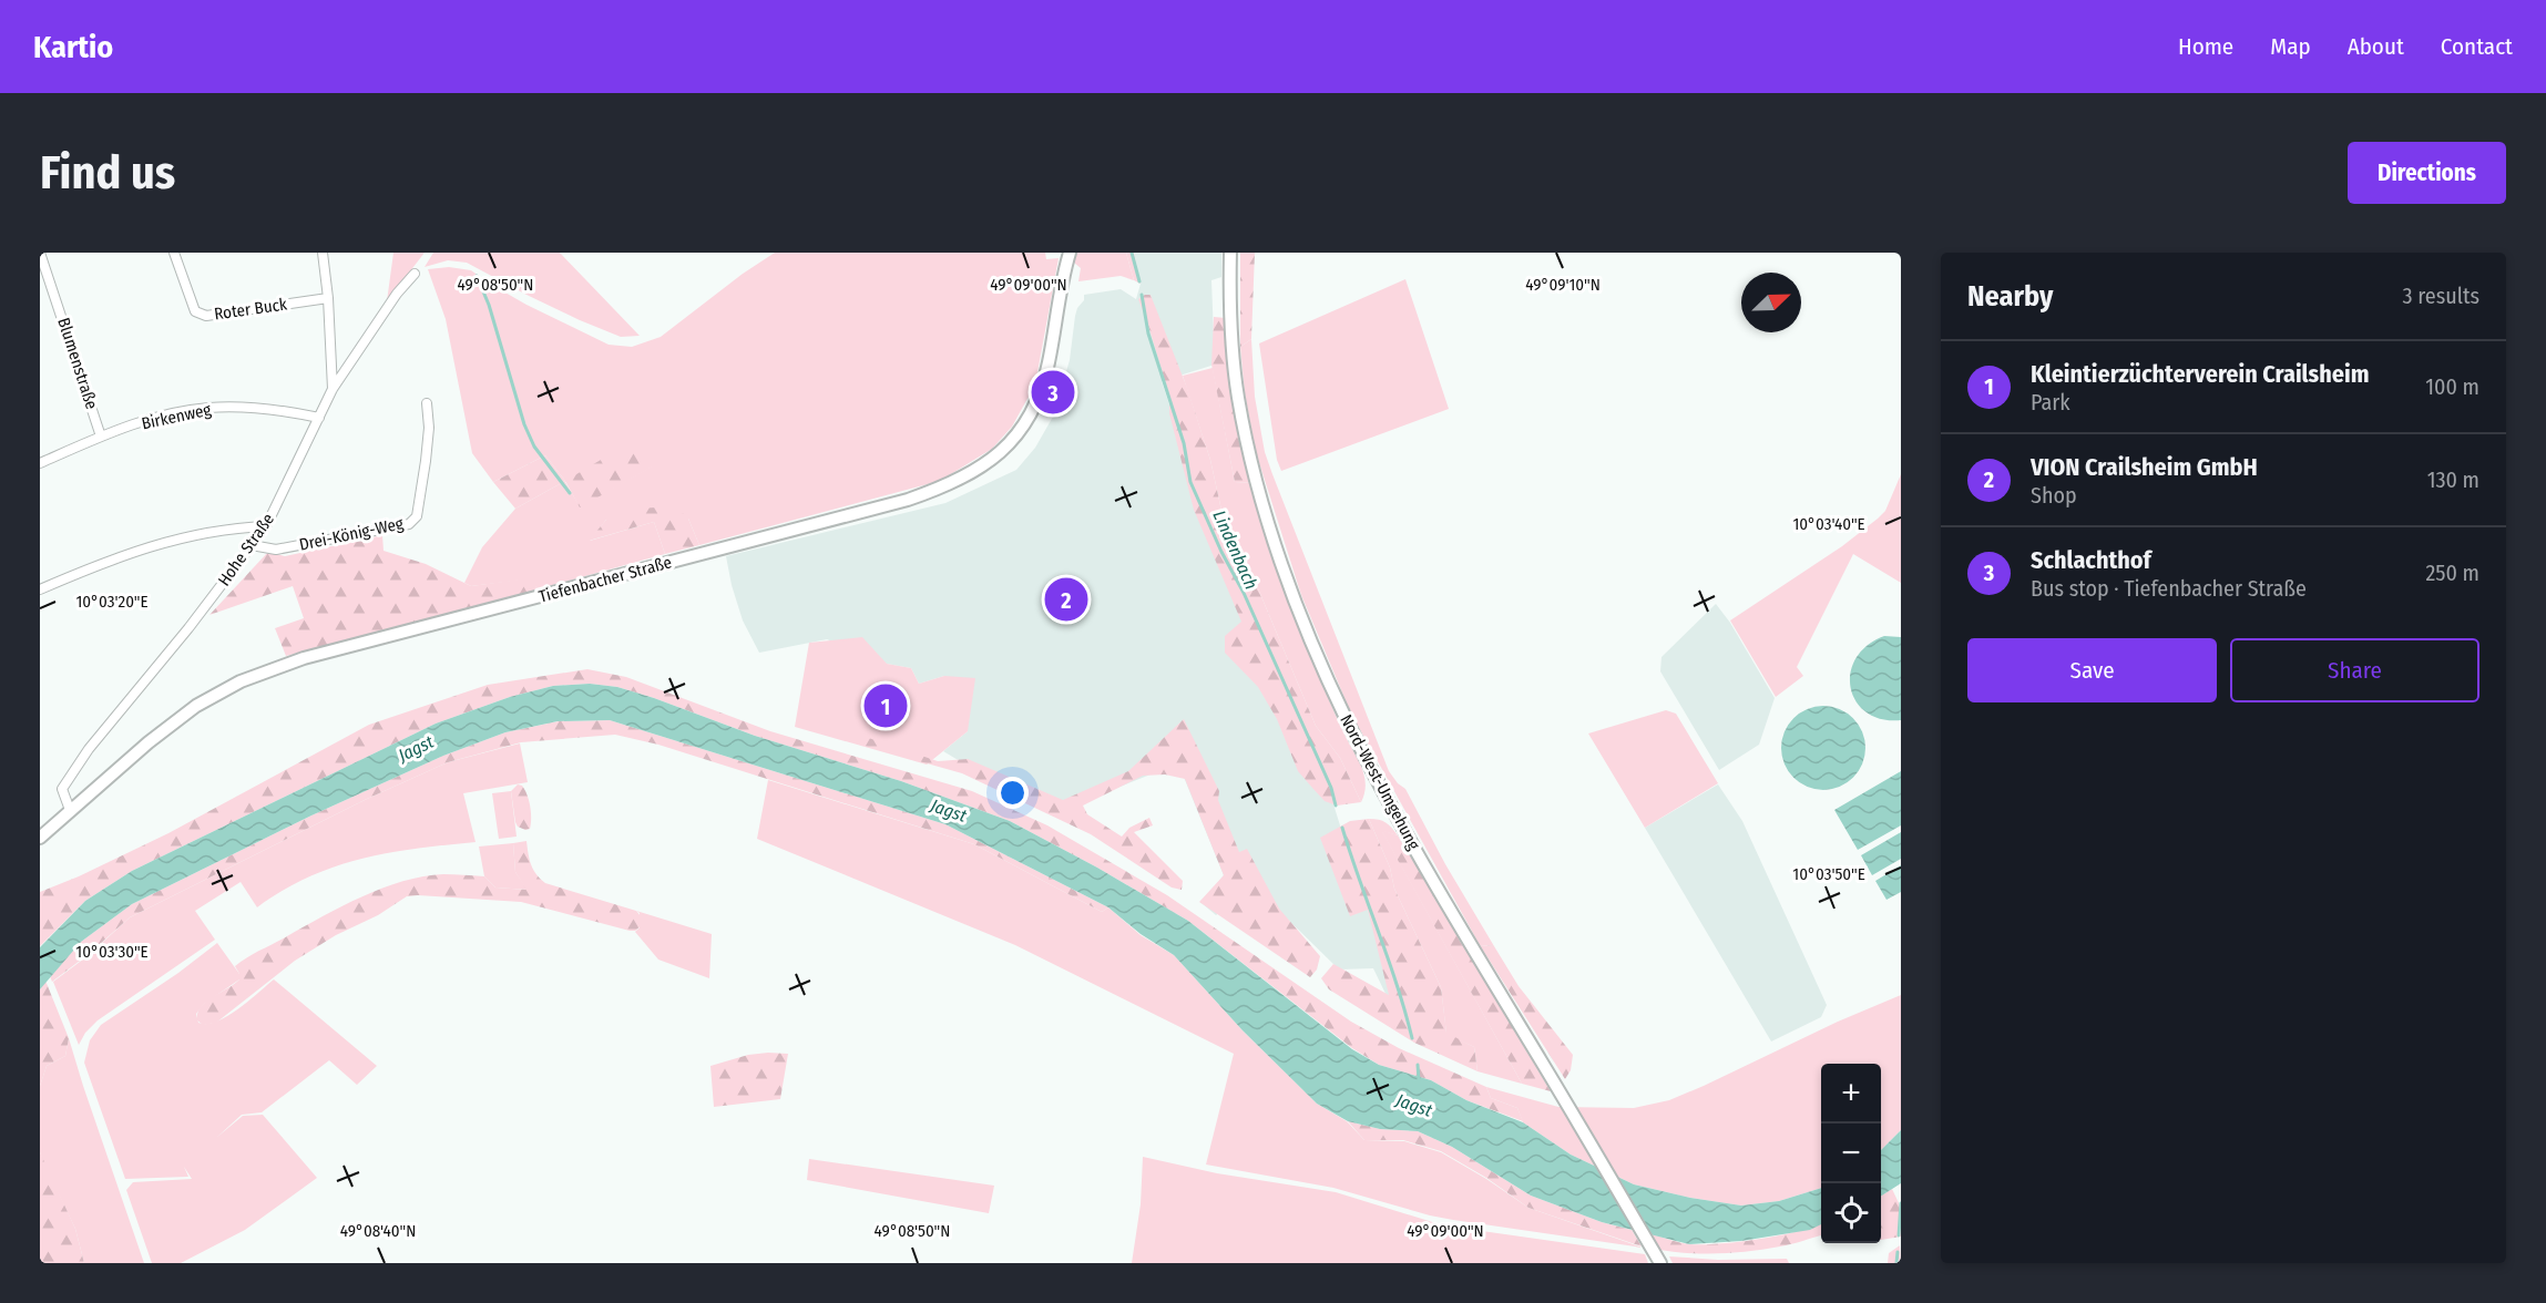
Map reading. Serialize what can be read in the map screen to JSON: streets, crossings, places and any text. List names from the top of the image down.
{
  "streets": {
    "main road": ["Tiefenbacher Straße", "Nord-West-Umgehung"],
    "street": [
      "Roter Buck",
      "Blumenstraße",
      "Birkenweg",
      "Drei-König-Weg",
      "Hohe Straße"
    ]
  },
  "crossings": [
    ["Blumenstraße", "Birkenweg"],
    ["Birkenweg", "Hohe Straße"],
    ["Drei-König-Weg", "Hohe Straße"],
    ["Hohe Straße", "Tiefenbacher Straße"]
  ],
  "water": ["Lindenbach", "Jagst"],
  "north": "top right",
  "page": {
    "header": "Kartio",
    "nav": [
      "Home",
      "Map",
      "About",
      "Contact"
    ],
    "buttons": [
      "Directions",
      ["Save", "Share"]
    ],
    "title": "Find us",
    "heading": ["Nearby", "3 results"],
    "list": [
      {
        "mark": "1",
        "name": "Kleintierzüchterverein Crailsheim",
        "note": "Park",
        "value": "100 m"
      },
      {
        "mark": "2",
        "name": "VION Crailsheim GmbH",
        "note": "Shop",
        "value": "130 m"
      },
      {
        "mark": "3",
        "name": "Schlachthof",
        "note": "Bus stop · Tiefenbacher Straße",
        "value": "250 m"
      }
    ],
    "pins": ["3", "2", "1"],
    "map_buttons": ["+", "−"]
  },
  "coordinates": [
    "49°08'50\"N",
    "49°09'00\"N",
    "49°09'10\"N",
    "10°03'40\"E",
    "10°03'20\"E",
    "10°03'50\"E",
    "10°03'30\"E",
    "49°08'40\"N"
  ]
}
